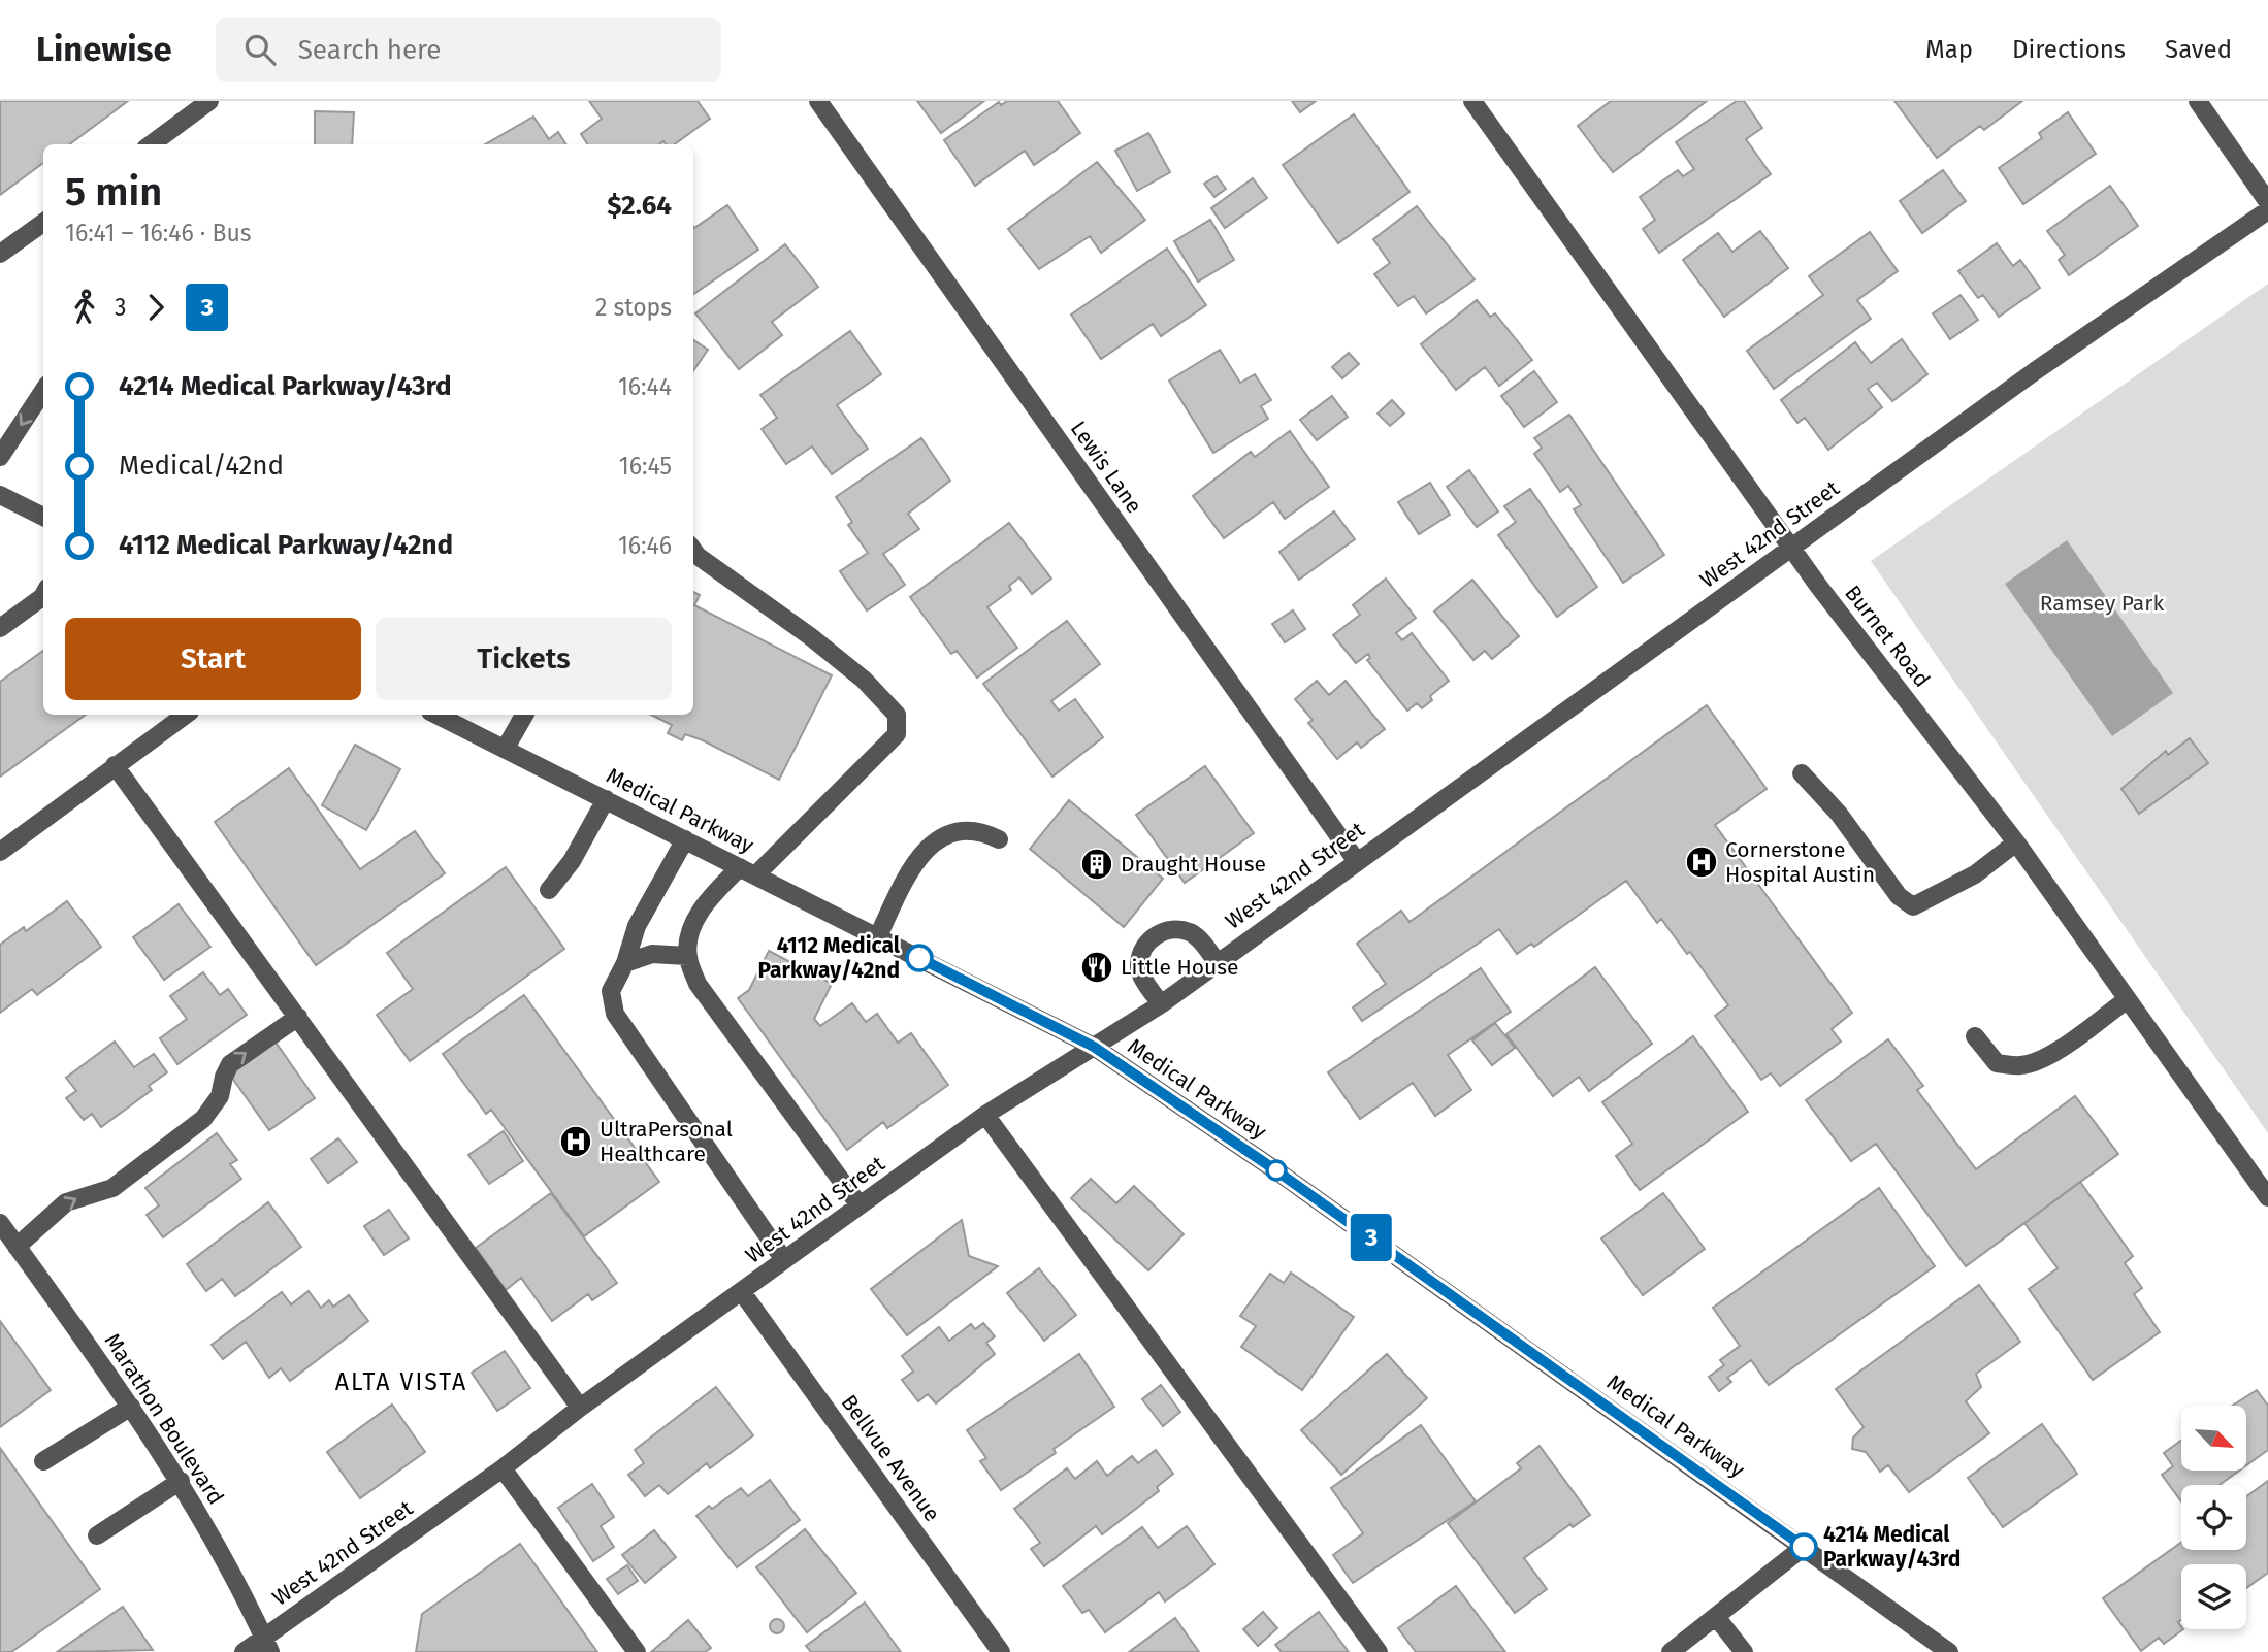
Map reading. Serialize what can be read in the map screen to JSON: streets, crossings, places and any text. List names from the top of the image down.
{
  "streets": {
    "street": [
      "Lewis Lane",
      "West 42nd Street",
      "Burnet Road",
      "Medical Parkway",
      "Marathon Boulevard",
      "Bellvue Avenue"
    ]
  },
  "crossings": [
    ["Lewis Lane", "West 42nd Street"],
    ["West 42nd Street", "Burnet Road"],
    ["West 42nd Street", "Medical Parkway"],
    ["West 42nd Street", "Marathon Boulevard"],
    ["West 42nd Street", "Bellvue Avenue"]
  ],
  "districts": ["ALTA VISTA"],
  "parks": ["Ramsey Park"],
  "places": {
    "hospital": ["Cornerstone Hospital Austin", "UltraPersonal Healthcare"],
    "building": ["Draught House"],
    "other": ["4112 Medical Parkway/42nd", "4214 Medical Parkway/43rd"],
    "restaurant": ["Little House"]
  },
  "lines": ["bus line 3"],
  "north": "bottom right",
  "page": {
    "header": "Linewise",
    "search": "Search here",
    "nav": ["Map", "Directions", "Saved"],
    "on_map": "3",
    "heading": ["5 min", "16:41 – 16:46 · Bus", "$2.64"],
    "legs": ["3", "3", "2 stops"],
    "list": [
      {
        "name": "4214 Medical Parkway/43rd",
        "value": "16:44"
      },
      {
        "name": "Medical/42nd",
        "value": "16:45"
      },
      {
        "name": "4112 Medical Parkway/42nd",
        "value": "16:46"
      }
    ],
    "buttons": ["Start", "Tickets"]
  }
}
